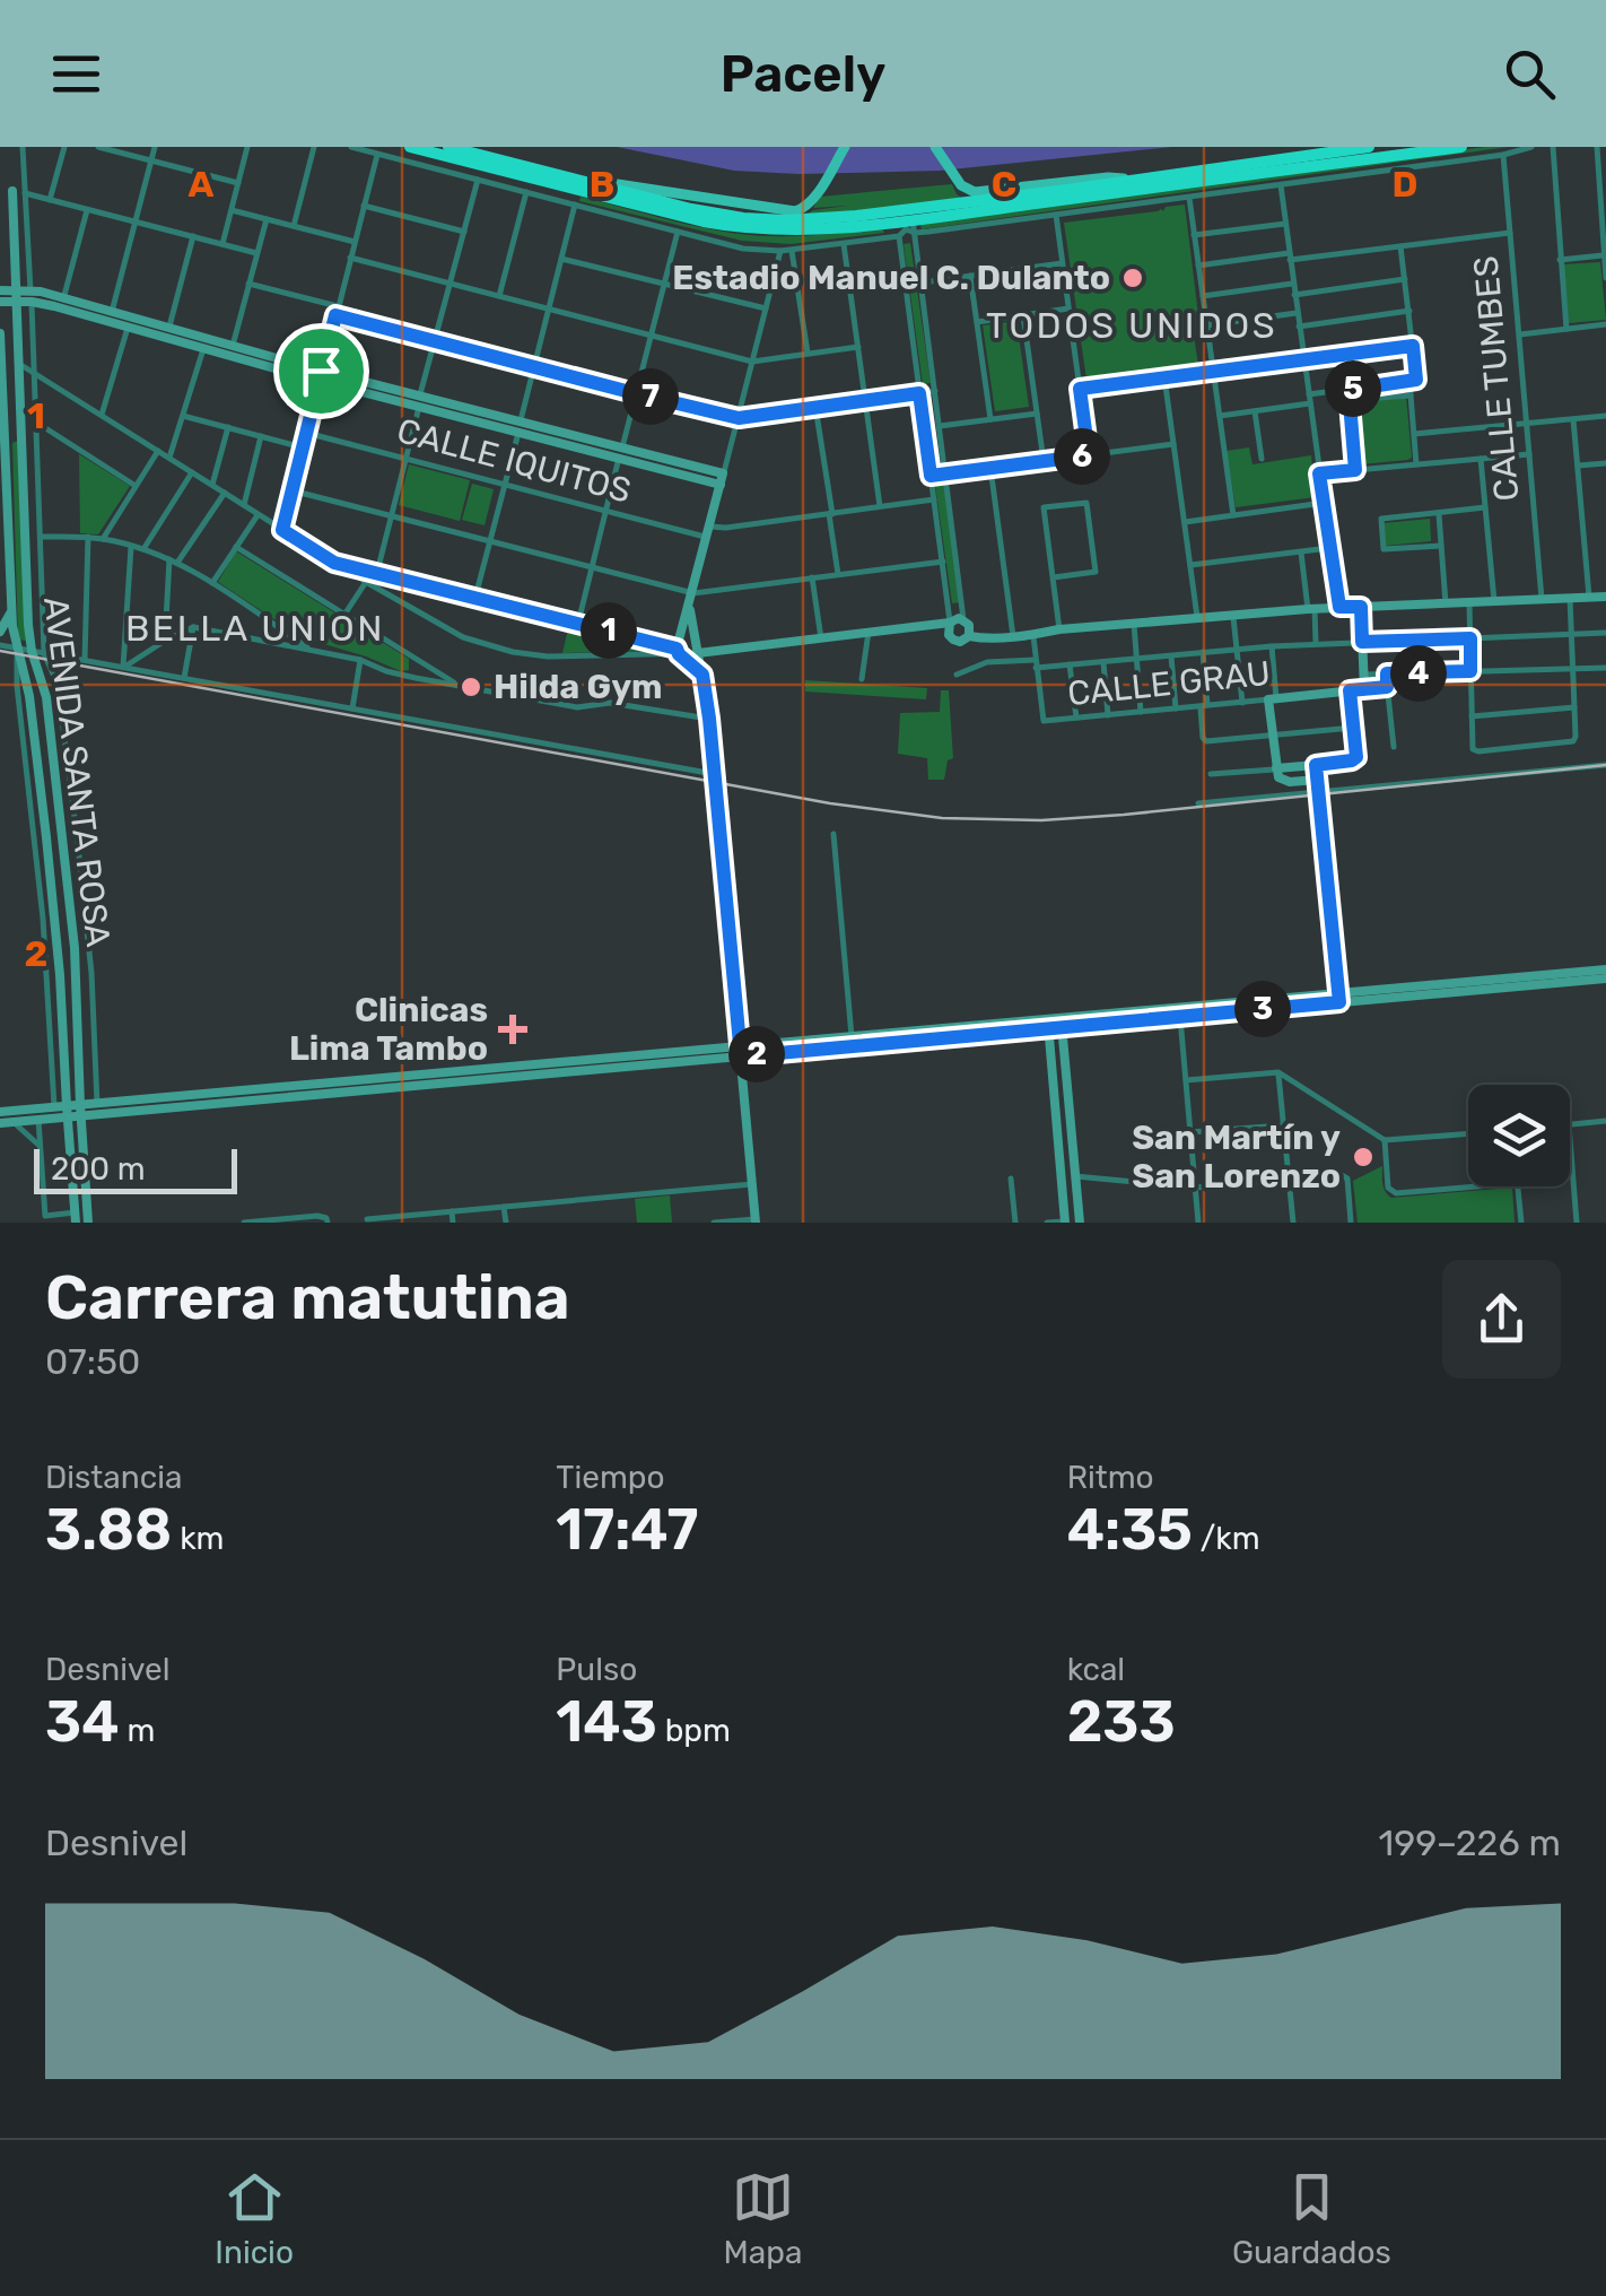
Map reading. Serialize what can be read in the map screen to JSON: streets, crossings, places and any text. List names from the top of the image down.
{
  "streets": {
    "main road": ["CALLE GRAU", "AVENIDA SANTA ROSA"],
    "street": ["CALLE TUMBES", "CALLE IQUITOS"]
  },
  "districts": ["TODOS UNIDOS", "BELLA UNION"],
  "places": {
    "other": ["Estadio Manuel C. Dulanto", "Hilda Gym", "San Martín y San Lorenzo"],
    "health": ["Clinicas Lima Tambo"]
  },
  "scale_bar": "200 m",
  "page": {
    "header": "Pacely",
    "pins": [
      "5",
      "7",
      "6",
      "1",
      "4",
      "3",
      "2"
    ],
    "scale": "200 m",
    "heading": ["Carrera matutina", "07:50"],
    "stats": [
      ["Distancia", "3.88 km"],
      ["Tiempo", "17:47"],
      ["Ritmo", "4:35 /km"],
      ["Desnivel", "34 m"],
      ["Pulso", "143 bpm"],
      ["kcal", "233"]
    ],
    "chart": ["Desnivel", "199–226 m"],
    "tabs": ["Inicio", "Mapa", "Guardados"]
  },
  "grid": {
    "columns": [
      "A",
      "B",
      "C",
      "D"
    ],
    "rows": ["1", "2"]
  }
}
